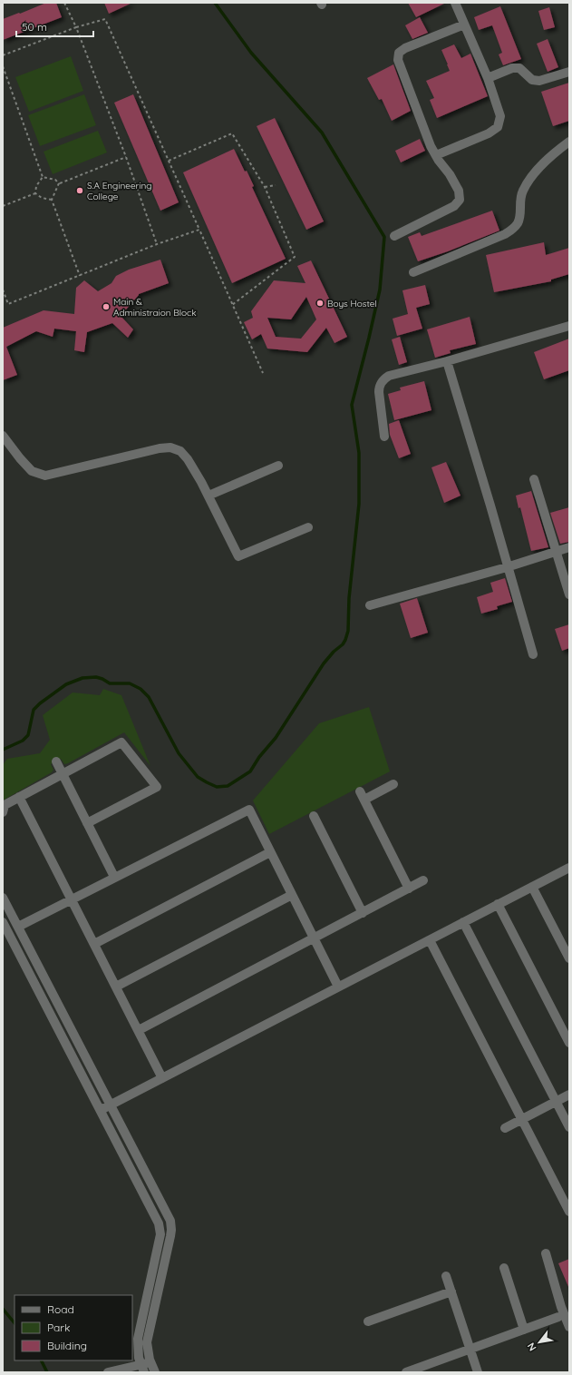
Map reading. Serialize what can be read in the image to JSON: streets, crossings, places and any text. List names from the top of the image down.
{
  "places": ["S.A Engineering College", "Boys Hostel", "Main & Administraion Block"],
  "legend": ["Road", "Park", "Building"],
  "scale_bar": "50 m",
  "north": "bottom left"
}
